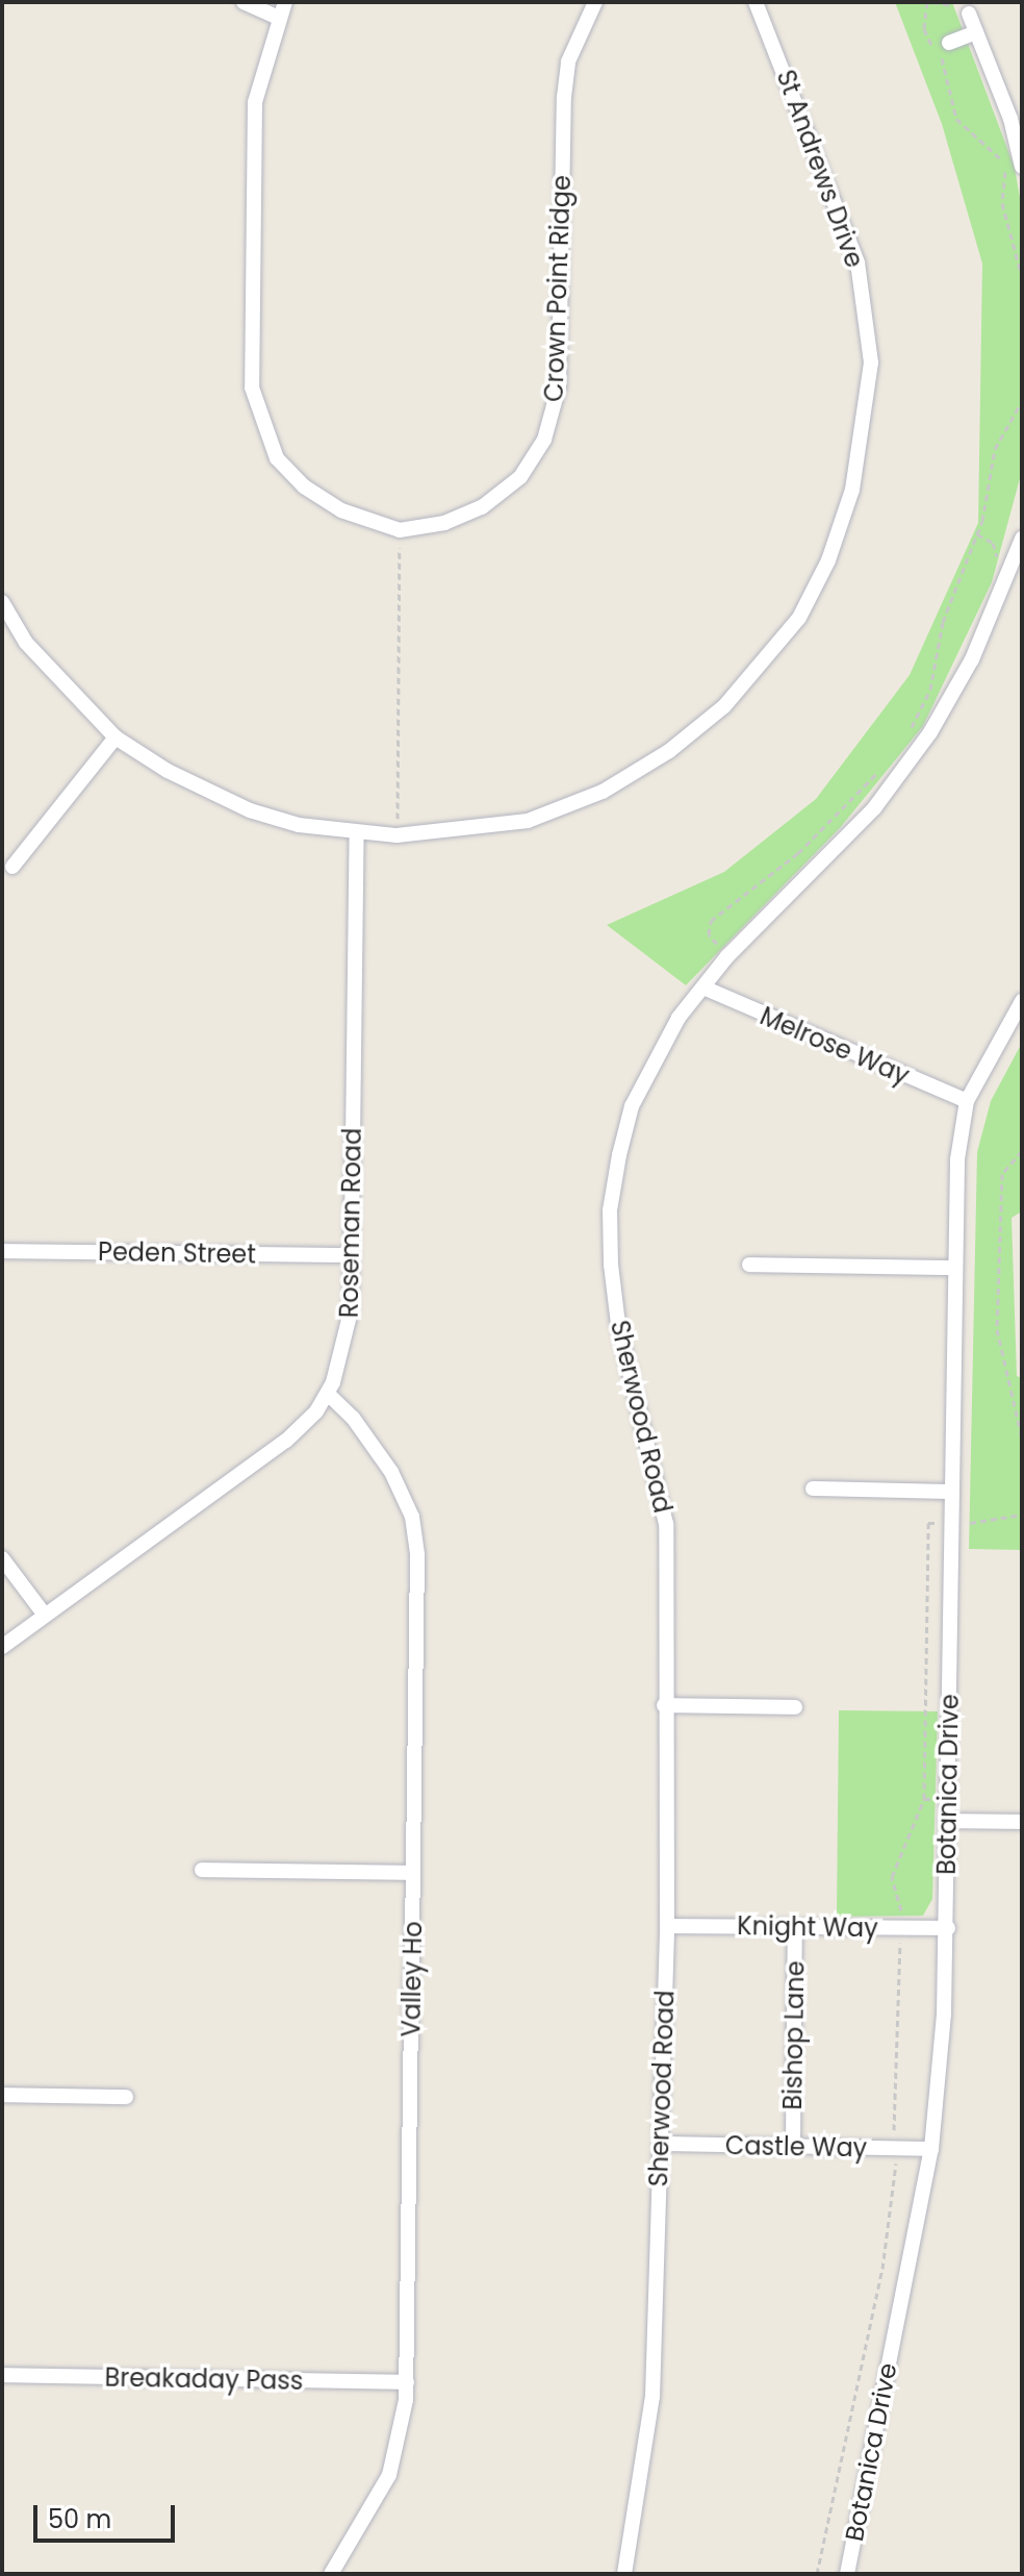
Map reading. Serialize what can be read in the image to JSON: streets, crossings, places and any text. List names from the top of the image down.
{
  "streets": {
    "street": [
      "St Andrews Drive",
      "Crown Point Ridge",
      "Melrose Way",
      "Roseman Road",
      "Peden Street",
      "Sherwood Road",
      "Botanica Drive",
      "Knight Way",
      "Valley Ho",
      "Bishop Lane",
      "Castle Way",
      "Breakaday Pass"
    ]
  },
  "crossings": [
    ["St Andrews Drive", "Roseman Road"],
    ["Melrose Way", "Sherwood Road"],
    ["Melrose Way", "Botanica Drive"],
    ["Roseman Road", "Peden Street"],
    ["Roseman Road", "Valley Ho"],
    ["Sherwood Road", "Knight Way"],
    ["Sherwood Road", "Castle Way"],
    ["Botanica Drive", "Knight Way"],
    ["Botanica Drive", "Castle Way"],
    ["Knight Way", "Bishop Lane"],
    ["Valley Ho", "Breakaday Pass"],
    ["Bishop Lane", "Castle Way"]
  ],
  "scale_bar": "50 m"
}
